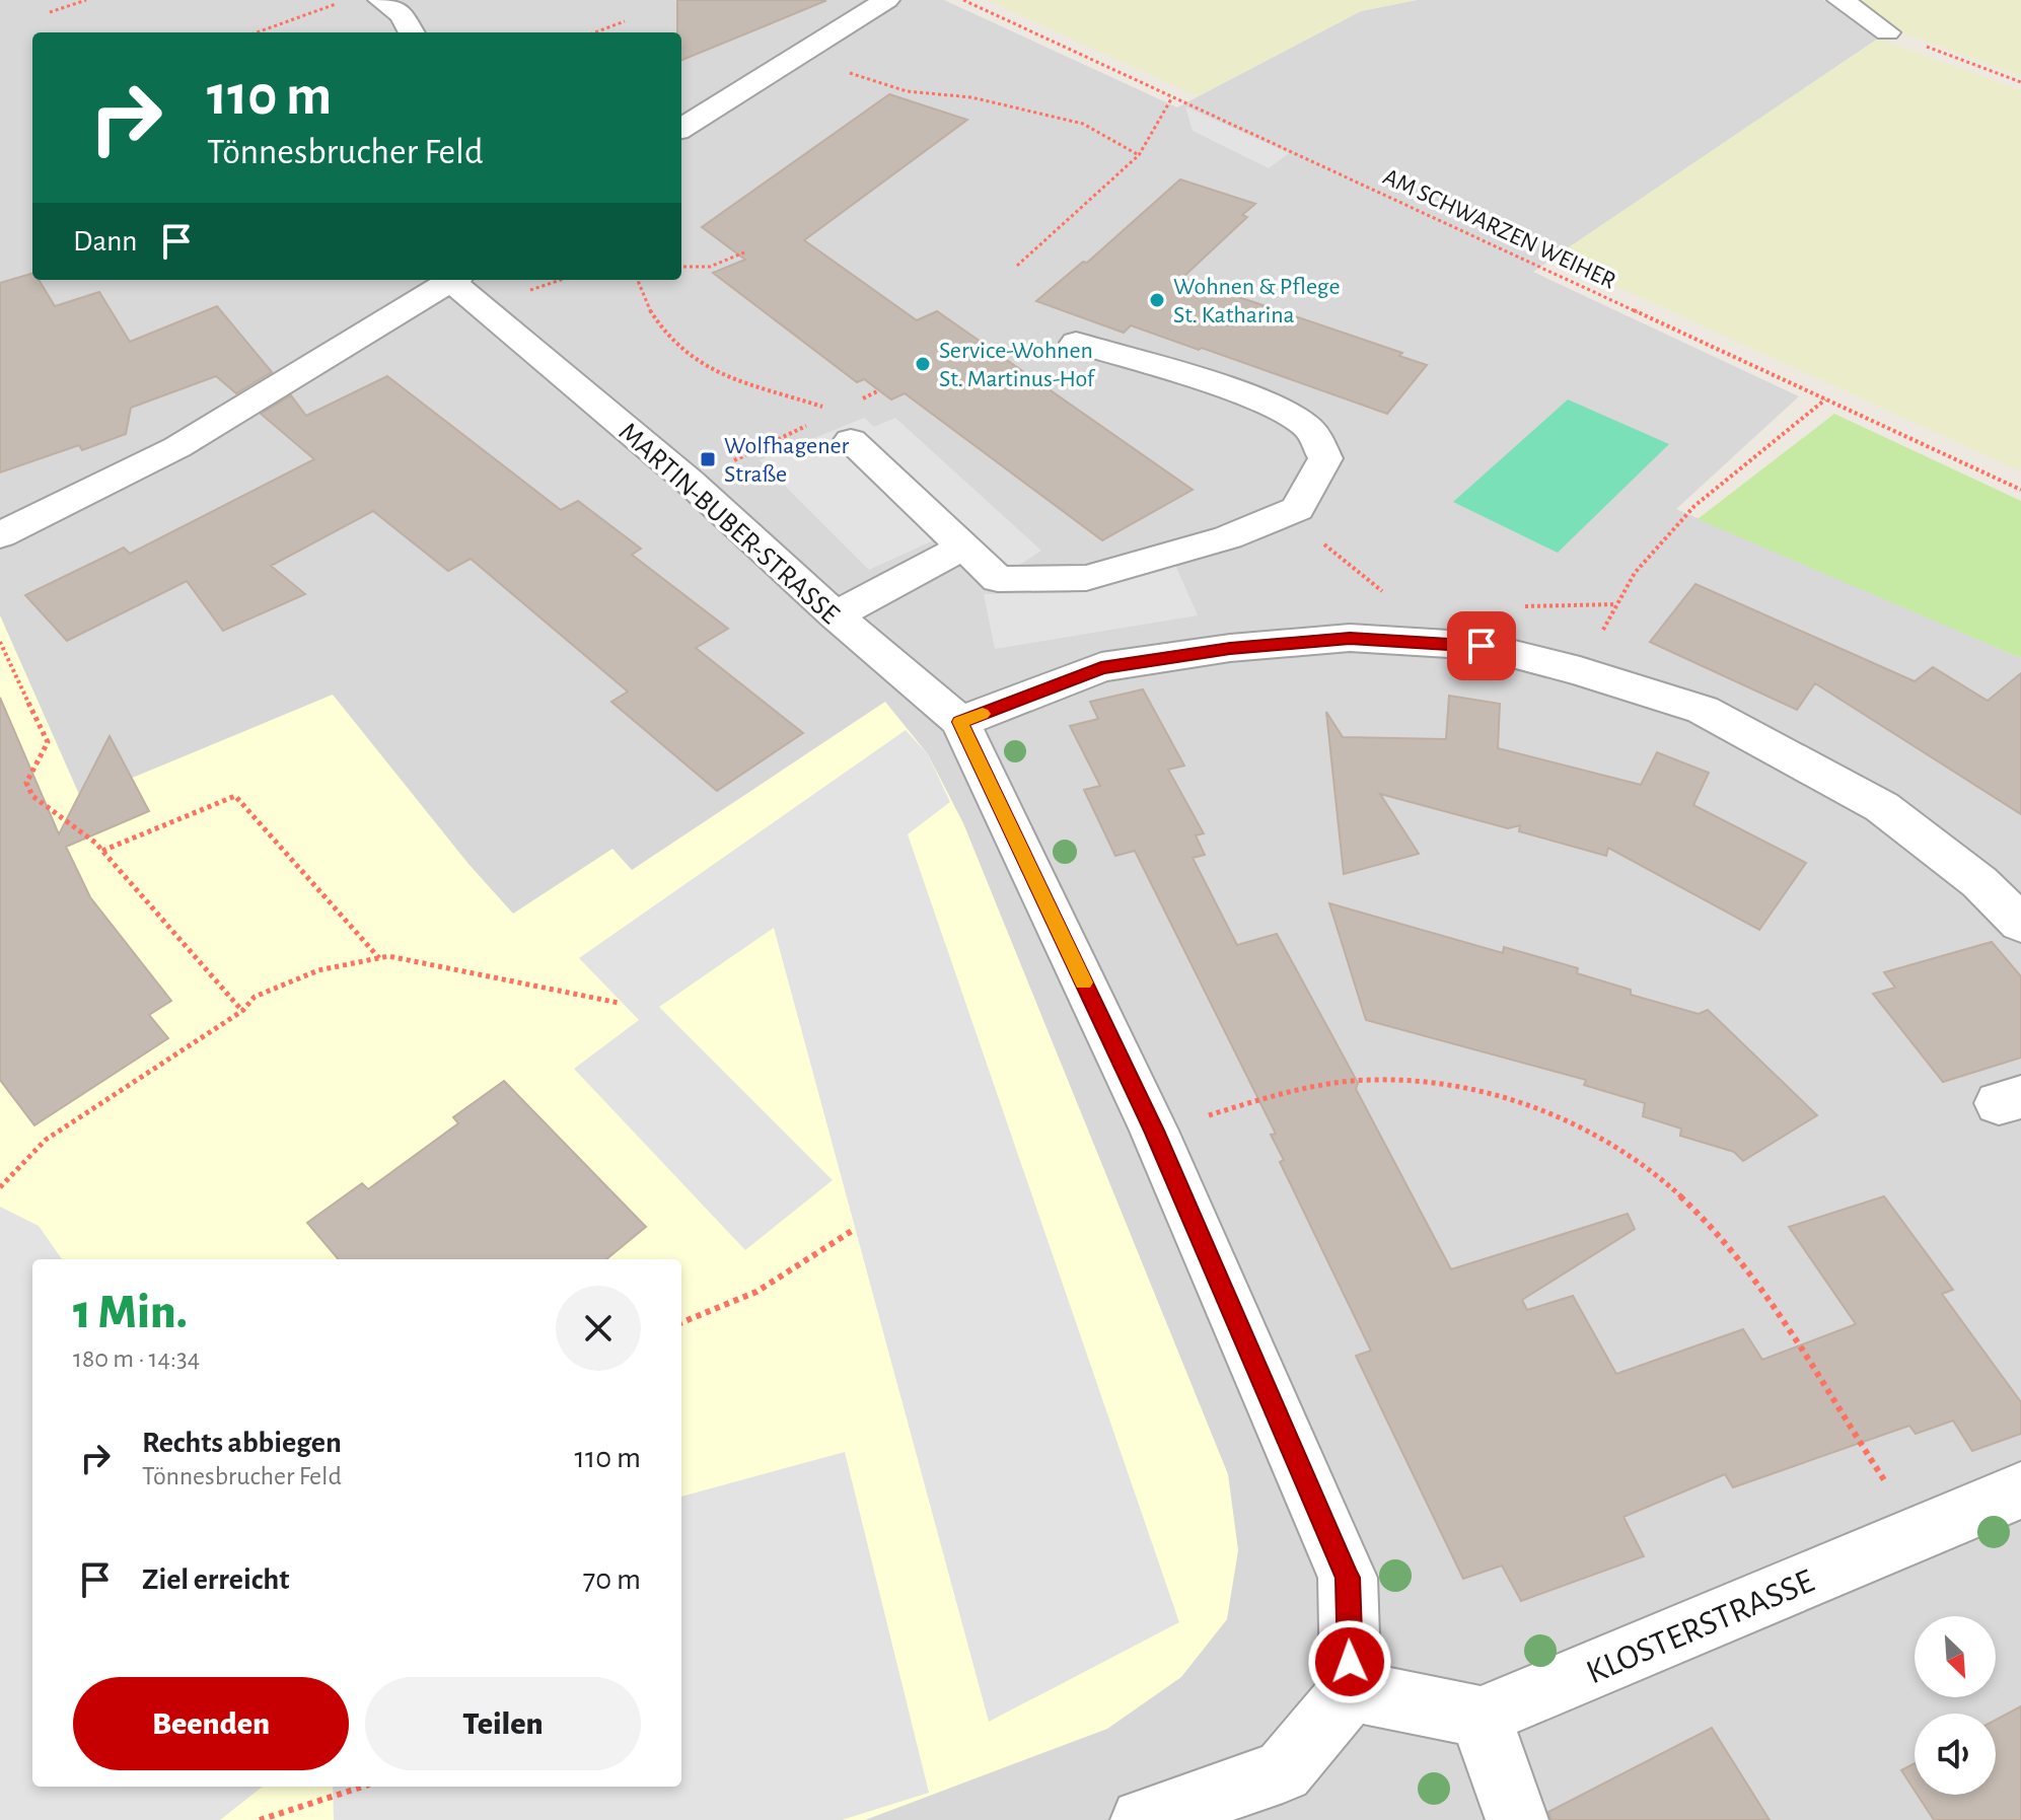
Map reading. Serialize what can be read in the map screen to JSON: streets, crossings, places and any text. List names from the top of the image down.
{
  "streets": {
    "street": ["MARTIN-BUBER-STRASSE", "KLOSTERSTRASSE"],
    "path": ["AM SCHWARZEN WEIHER"]
  },
  "places": {
    "other": ["Wohnen & Pflege St. Katharina", "Service-Wohnen St. Martinus-Hof"],
    "transit": ["Wolfhagener Straße"]
  },
  "north": "bottom right",
  "page": {
    "turn": ["110 m", "Tönnesbrucher Feld"],
    "then": "Dann",
    "heading": ["1 Min.", "180 m · 14:34"],
    "list": [
      {
        "name": "Rechts abbiegen",
        "note": "Tönnesbrucher Feld",
        "value": "110 m"
      },
      {
        "name": "Ziel erreicht",
        "value": "70 m"
      }
    ],
    "buttons": ["Beenden", "Teilen"]
  }
}
